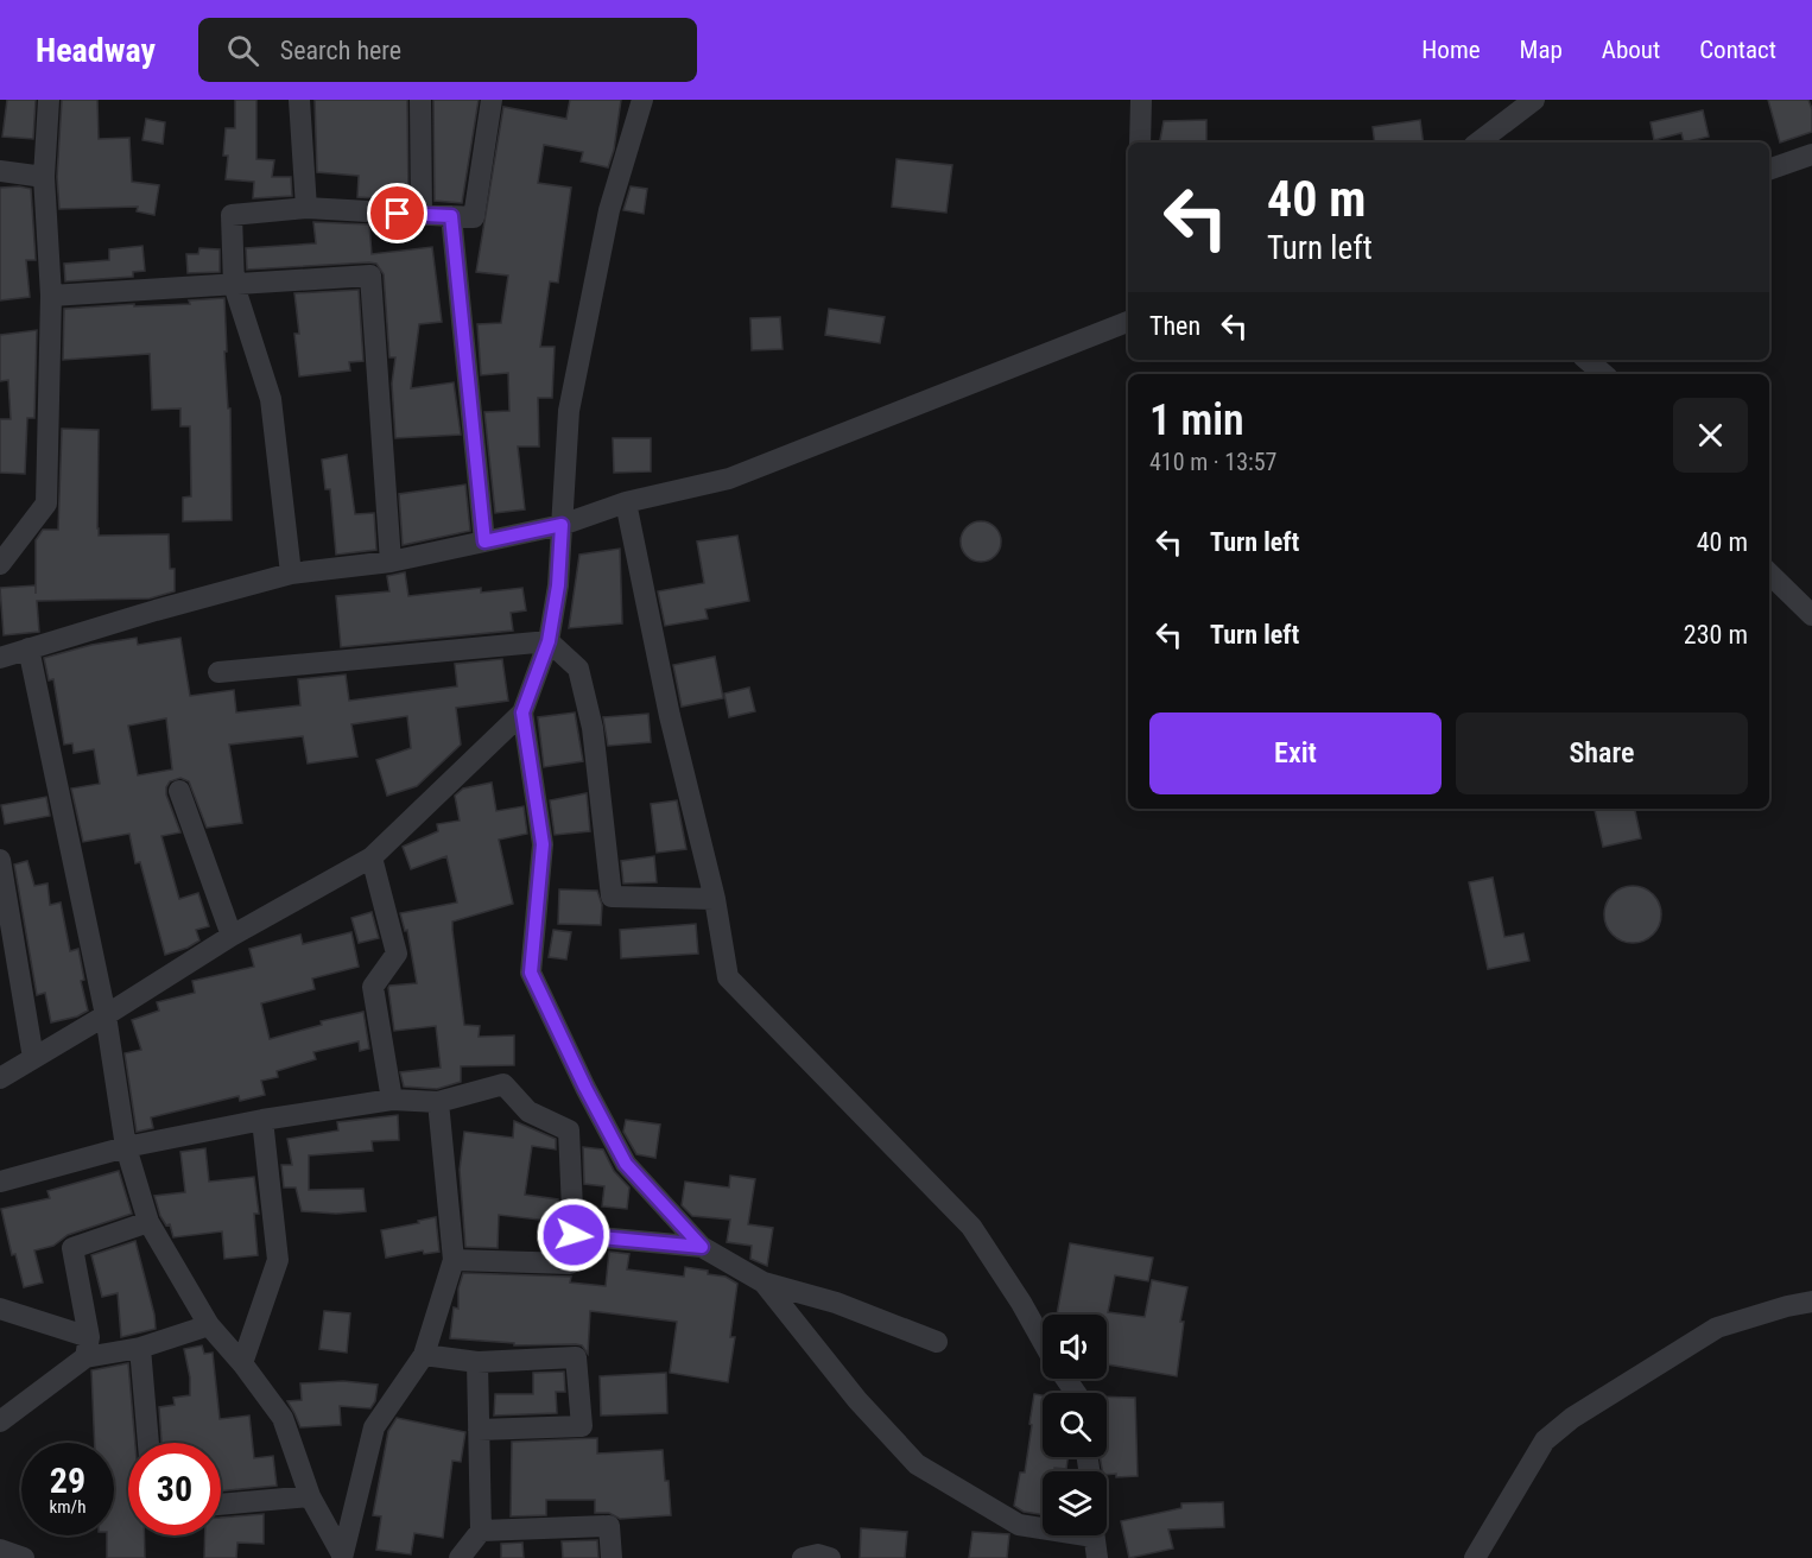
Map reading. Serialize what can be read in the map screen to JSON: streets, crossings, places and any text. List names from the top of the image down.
{
  "page": {
    "header": "Headway",
    "search": "Search here",
    "nav": [
      "Home",
      "Map",
      "About",
      "Contact"
    ],
    "turn": ["40 m", "Turn left"],
    "then": "Then",
    "heading": ["1 min", "410 m · 13:57"],
    "list": [
      {
        "name": "Turn left",
        "value": "40 m"
      },
      {
        "name": "Turn left",
        "value": "230 m"
      }
    ],
    "buttons": ["Exit", "Share"],
    "speed": "29 km/h",
    "limit": "30"
  }
}
